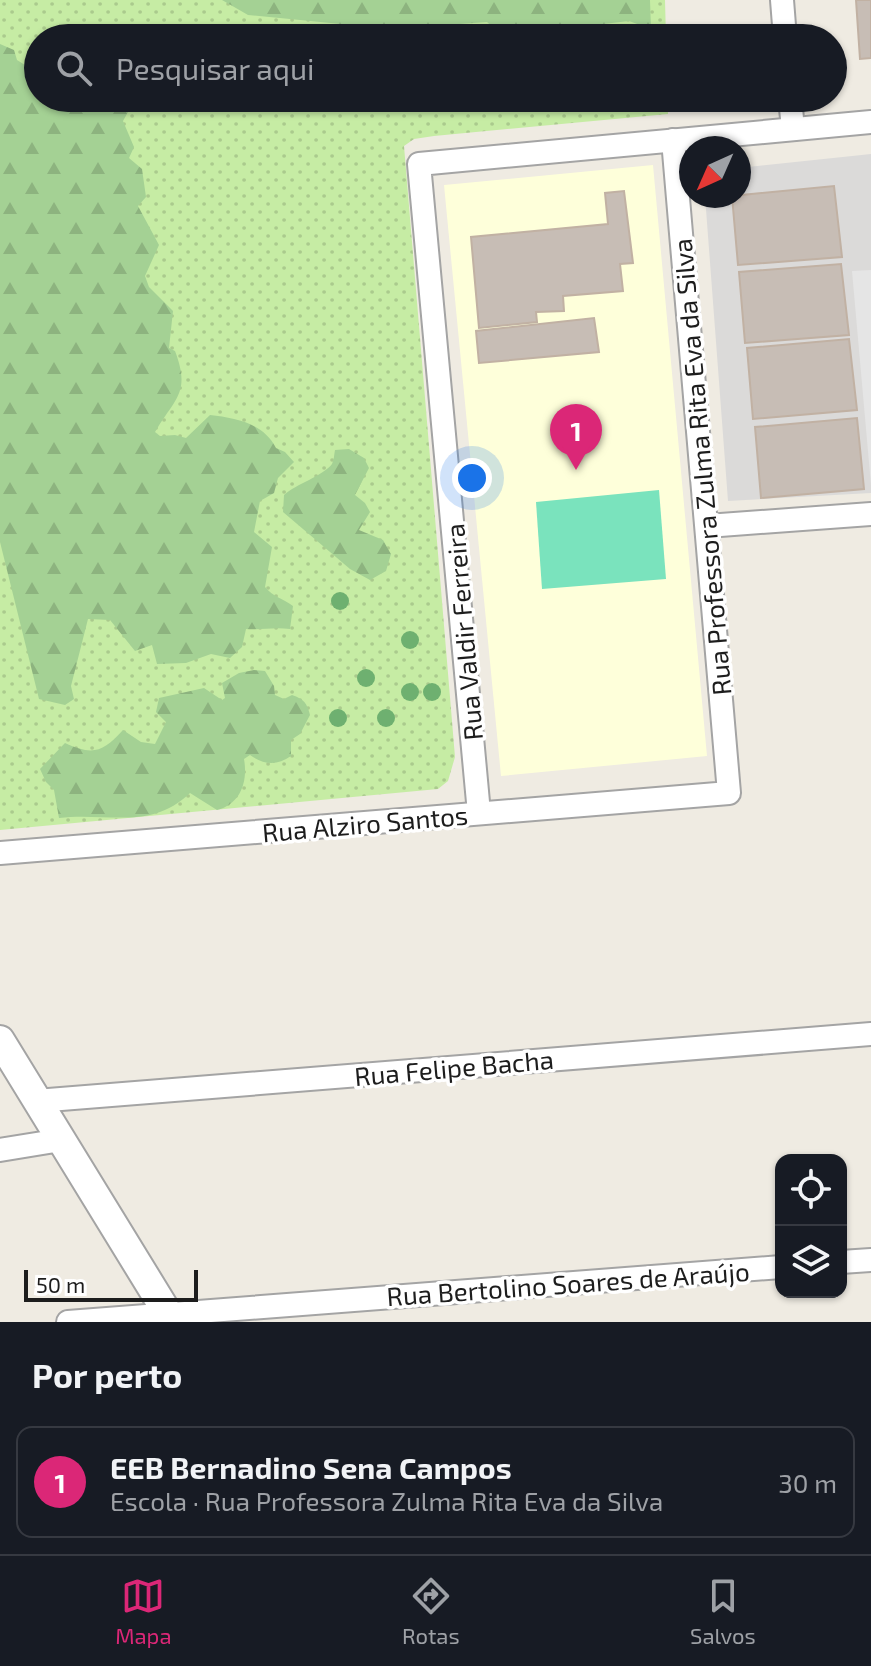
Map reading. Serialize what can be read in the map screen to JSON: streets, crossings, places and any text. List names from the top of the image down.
{
  "streets": {
    "street": [
      "Rua Professora Zulma Rita Eva da Silva",
      "Rua Valdir Ferreira",
      "Rua Alziro Santos",
      "Rua Felipe Bacha",
      "Rua Bertolino Soares de Araújo"
    ]
  },
  "crossings": [
    ["Rua Professora Zulma Rita Eva da Silva", "Rua Valdir Ferreira"],
    ["Rua Professora Zulma Rita Eva da Silva", "Rua Alziro Santos"],
    ["Rua Valdir Ferreira", "Rua Alziro Santos"]
  ],
  "scale_bar": "50 m",
  "north": "bottom left",
  "page": {
    "search": "Pesquisar aqui",
    "pins": "1",
    "scale": "50 m",
    "heading": "Por perto",
    "list": [
      {
        "mark": "1",
        "name": "EEB Bernadino Sena Campos",
        "note": "Escola · Rua Professora Zulma Rita Eva da Silva",
        "value": "30 m"
      }
    ],
    "nav": ["Mapa", "Rotas", "Salvos"]
  }
}
